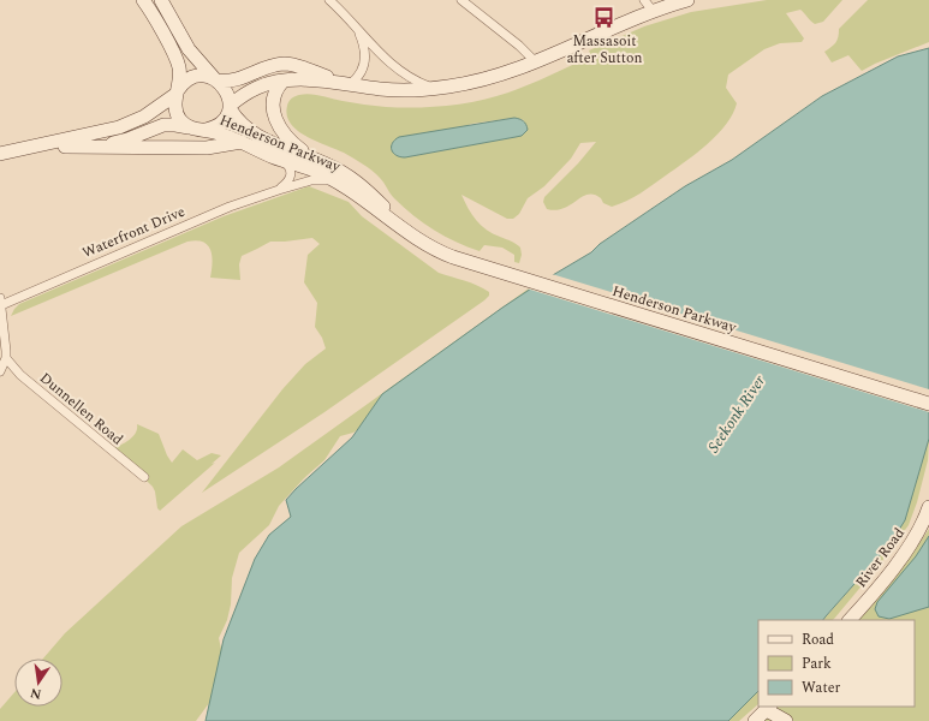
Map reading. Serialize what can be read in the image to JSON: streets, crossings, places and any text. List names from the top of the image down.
{
  "streets": {
    "main road": ["Henderson Parkway", "River Road"],
    "street": ["Waterfront Drive", "Dunnellen Road"]
  },
  "crossings": [
    ["Henderson Parkway", "Waterfront Drive"]
  ],
  "water": ["Seekonk River"],
  "places": {
    "bus stop": ["Massasoit after Sutton"]
  },
  "legend": ["Road", "Park", "Water"],
  "north": "bottom"
}
